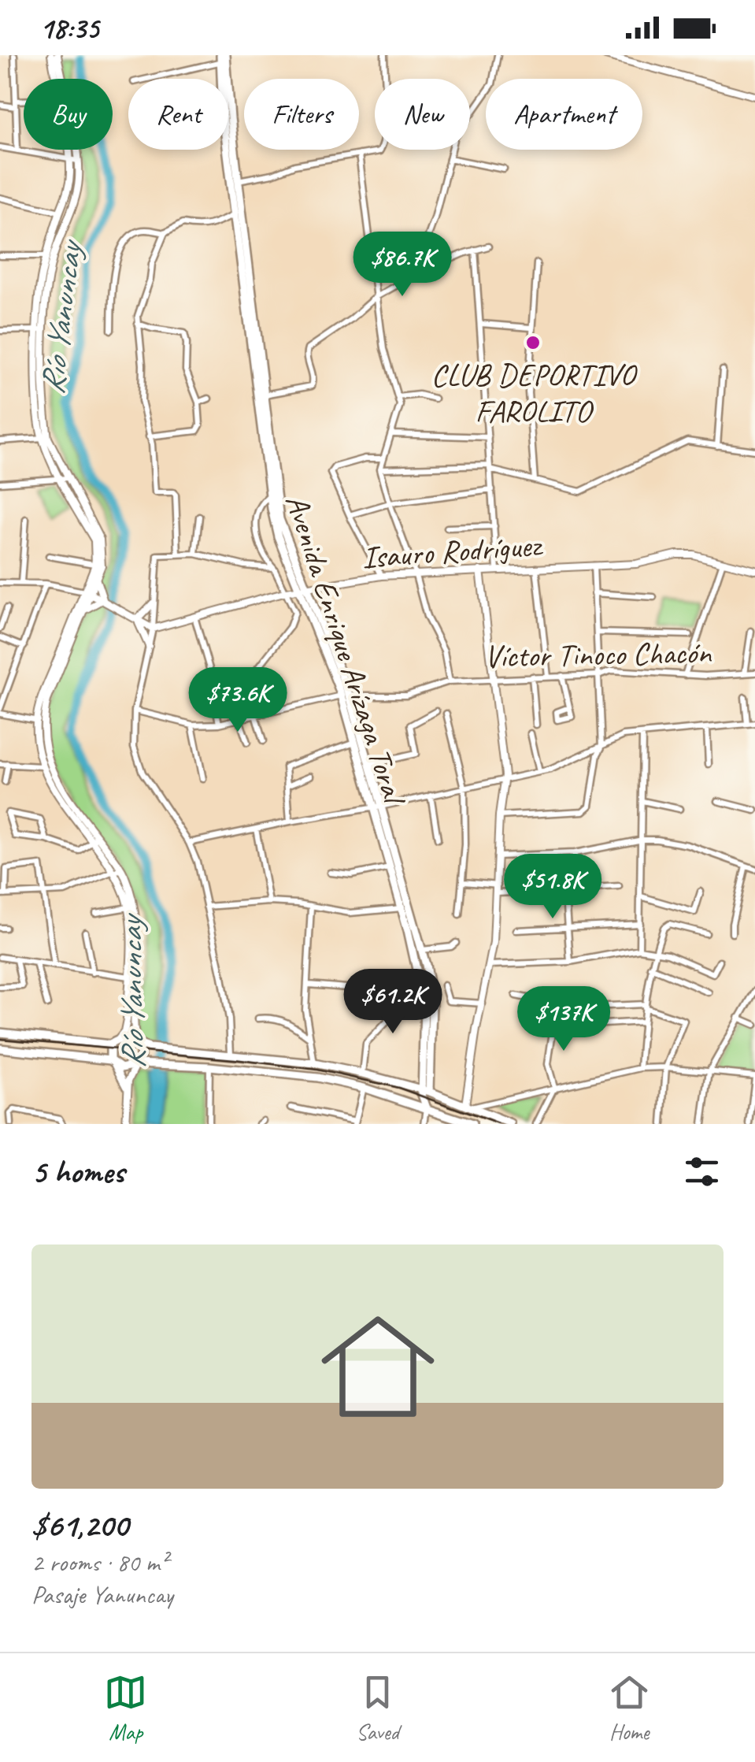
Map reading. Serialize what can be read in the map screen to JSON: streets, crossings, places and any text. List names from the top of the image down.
{
  "streets": {
    "main road": ["Isauro Rodríguez", "Avenida Enrique Arízaga Toral"],
    "street": ["Víctor Tinoco Chacón"]
  },
  "crossings": [
    ["Isauro Rodríguez", "Avenida Enrique Arízaga Toral"],
    ["Avenida Enrique Arízaga Toral", "Víctor Tinoco Chacón"]
  ],
  "water": ["Río Yanuncay"],
  "places": ["CLUB DEPORTIVO FAROLITO"],
  "page": {
    "status": "18:35",
    "chip": [
      "Buy",
      "Rent",
      "Filters",
      "New",
      "Apartment"
    ],
    "price": [
      "$86.7K",
      "$73.6K",
      "$51.8K",
      "$61.2K",
      "$137K"
    ],
    "heading": "5 homes",
    "list": [
      {
        "name": "$61,200",
        "note": "2 rooms · 80 m² · Pasaje Yanuncay"
      }
    ],
    "tabs": ["Map", "Saved", "Home"]
  }
}
